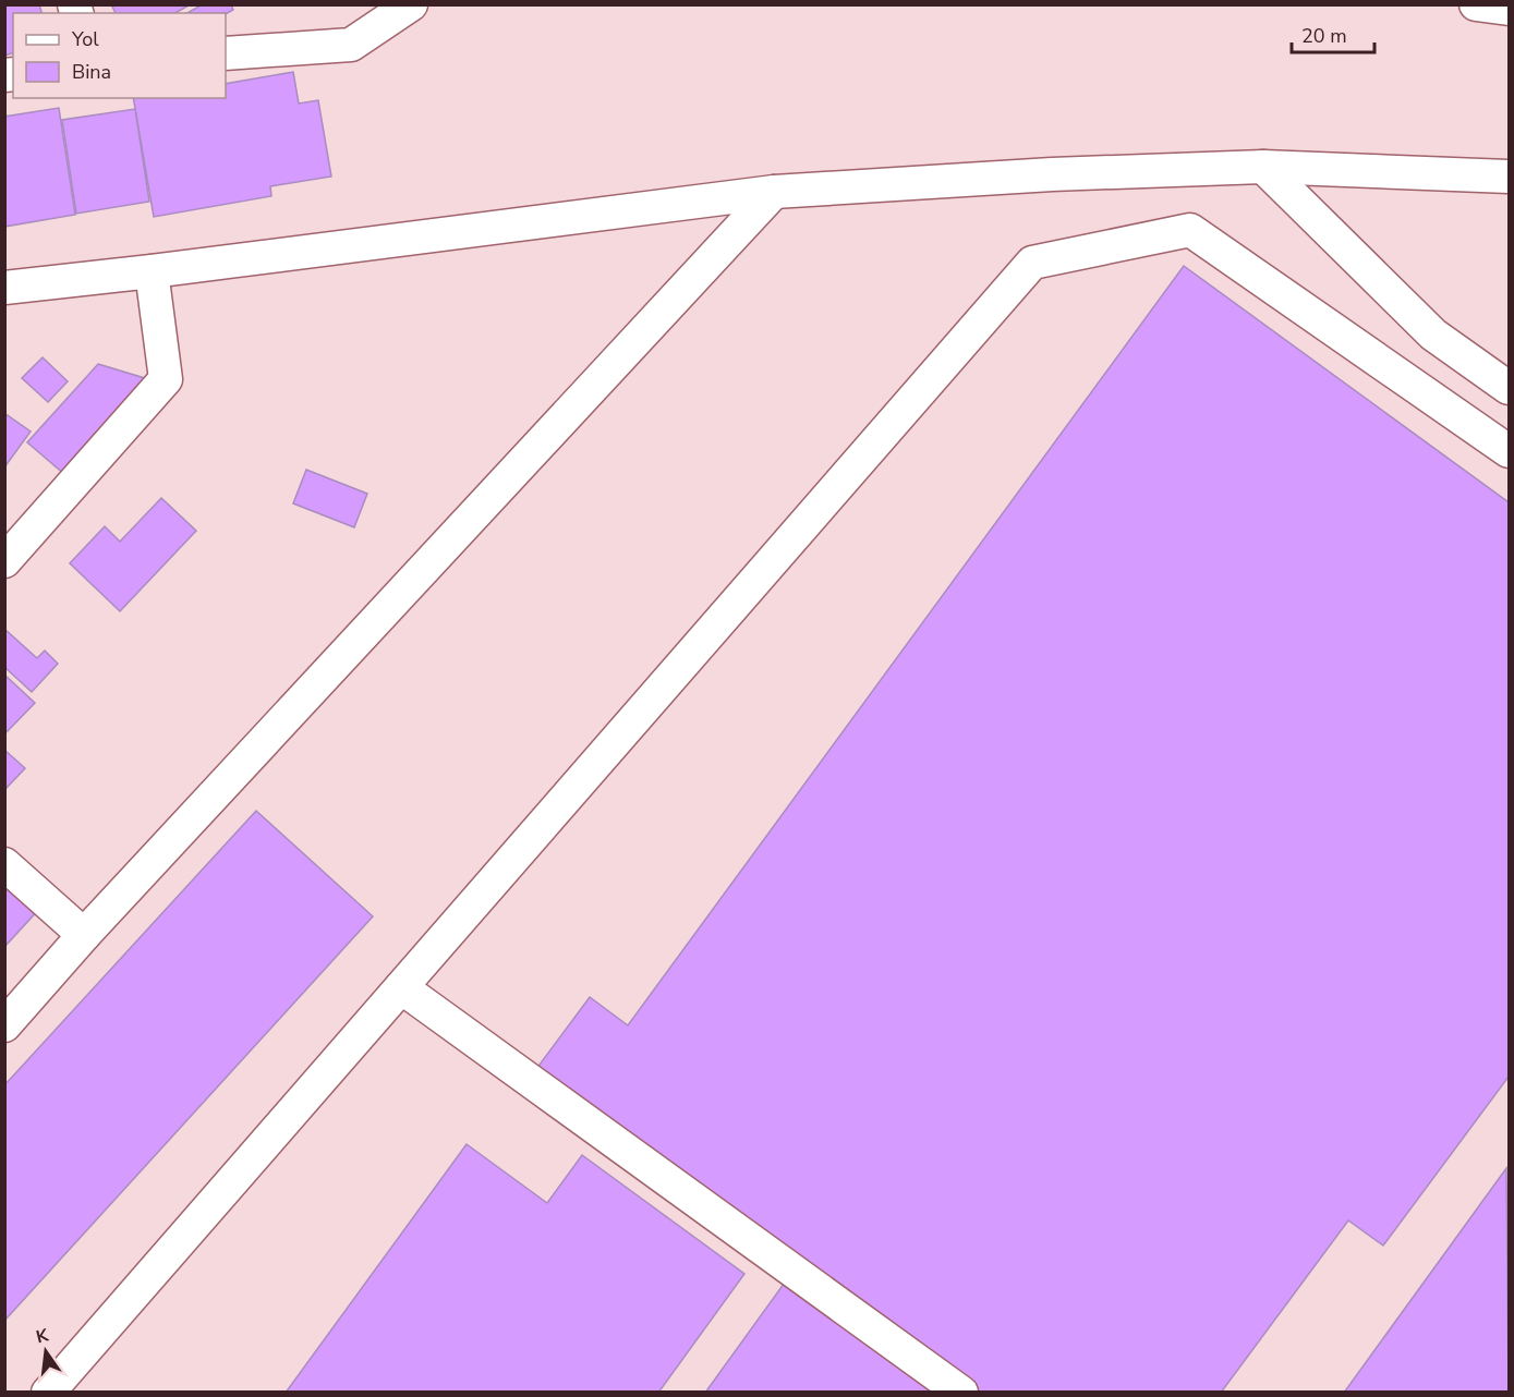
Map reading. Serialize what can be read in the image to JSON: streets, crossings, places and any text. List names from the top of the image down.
{
  "legend": ["Yol", "Bina"],
  "scale_bar": "20 m",
  "north": "top"
}
